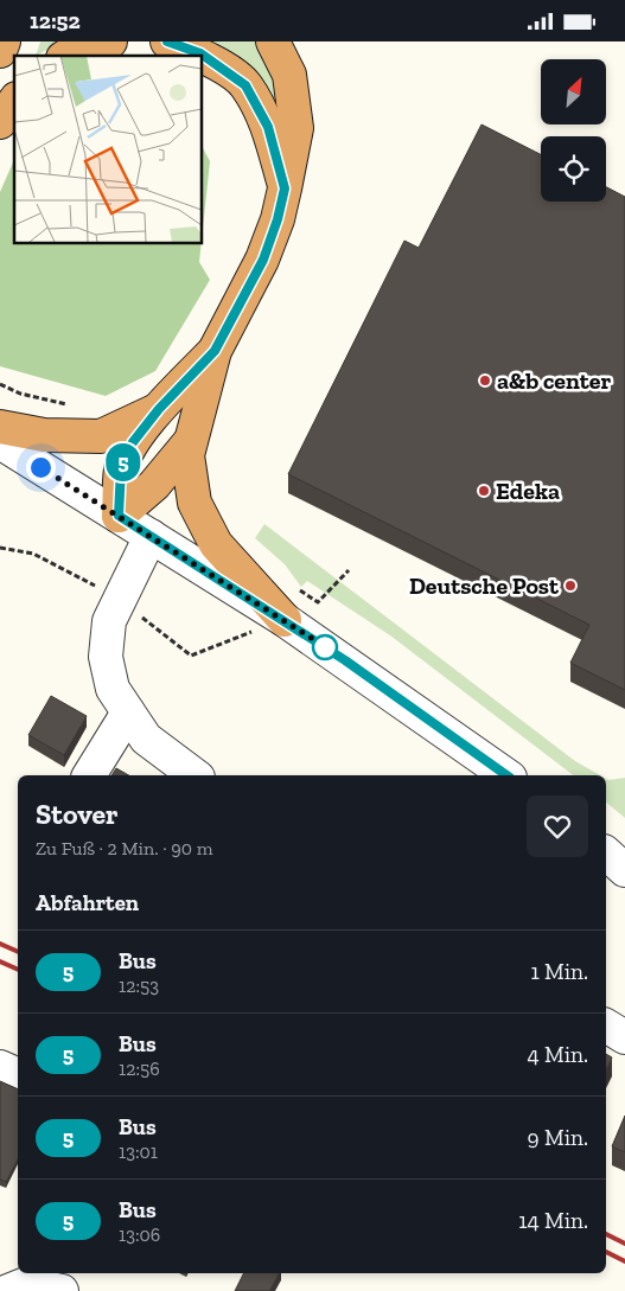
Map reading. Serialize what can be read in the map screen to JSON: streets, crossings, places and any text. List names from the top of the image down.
{
  "places": ["a&b center", "Edeka", "Deutsche Post"],
  "lines": ["bus line 5"],
  "north": "top right",
  "page": {
    "status": "12:52",
    "on_map": "5",
    "heading": [
      ["Stover", "Zu Fuß · 2 Min. · 90 m"],
      "Abfahrten"
    ],
    "list": [
      {
        "mark": "5",
        "name": "Bus",
        "note": "12:53",
        "value": "1 Min."
      },
      {
        "mark": "5",
        "name": "Bus",
        "note": "12:56",
        "value": "4 Min."
      },
      {
        "mark": "5",
        "name": "Bus",
        "note": "13:01",
        "value": "9 Min."
      },
      {
        "mark": "5",
        "name": "Bus",
        "note": "13:06",
        "value": "14 Min."
      }
    ]
  }
}
